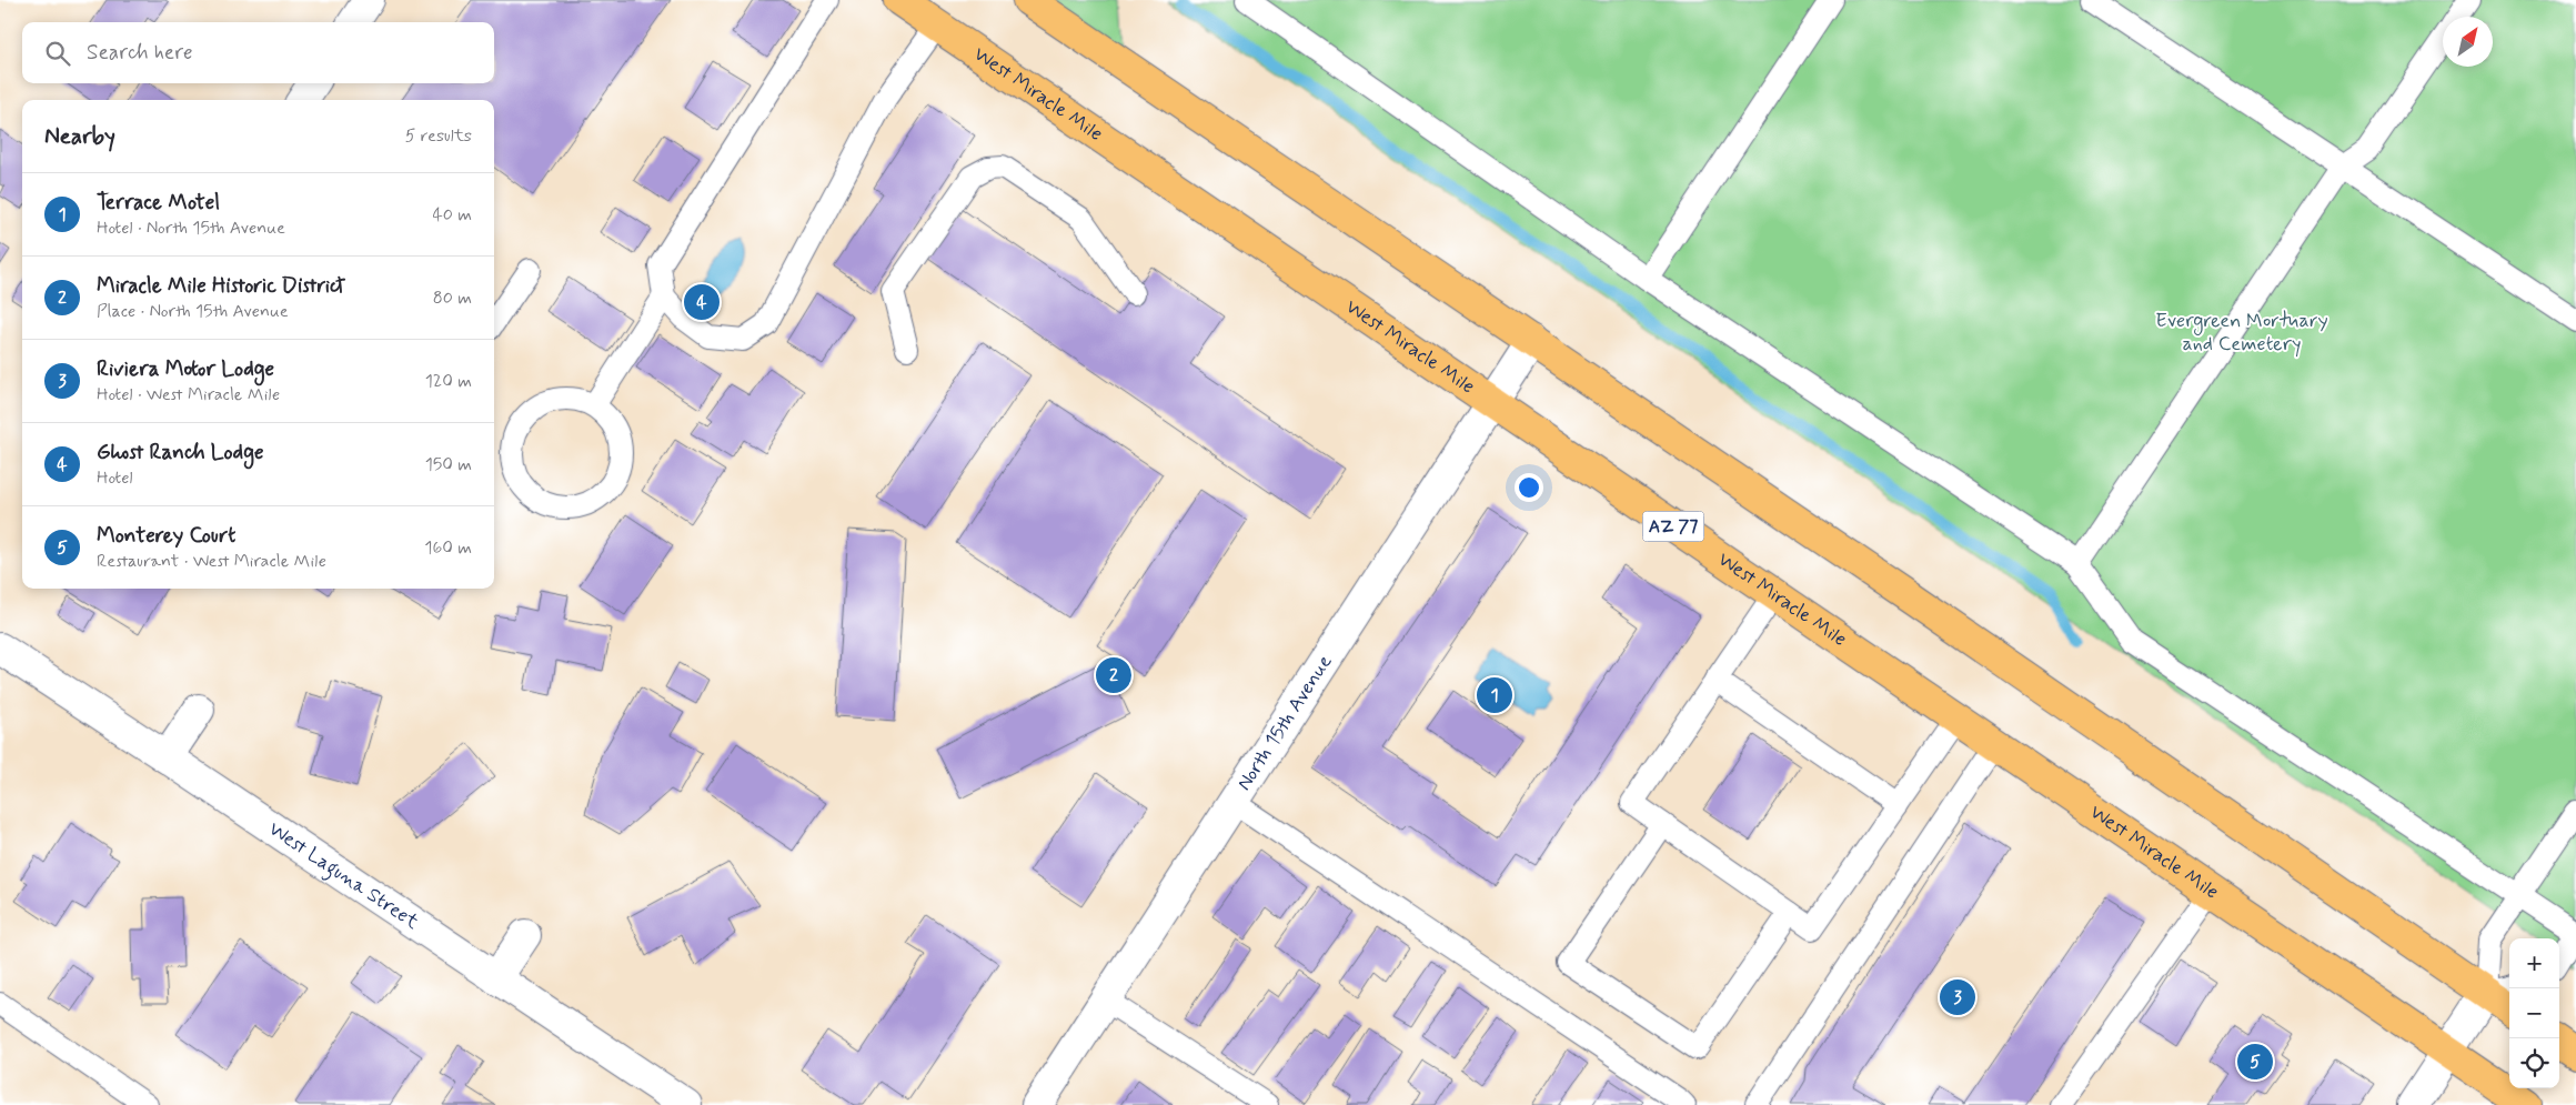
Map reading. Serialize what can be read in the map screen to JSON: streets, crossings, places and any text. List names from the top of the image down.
{
  "streets": {
    "highway": ["West Miracle Mile", "AZ 77"],
    "street": ["North 15th Avenue", "West Laguna Street"]
  },
  "crossings": [
    ["West Miracle Mile", "North 15th Avenue"]
  ],
  "parks": ["Evergreen Mortuary and Cemetery"],
  "north": "top right",
  "page": {
    "search": "Search here",
    "heading": ["Nearby", "5 results"],
    "list": [
      {
        "mark": "1",
        "name": "Terrace Motel",
        "note": "Hotel · North 15th Avenue",
        "value": "40 m"
      },
      {
        "mark": "2",
        "name": "Miracle Mile Historic District",
        "note": "Place · North 15th Avenue",
        "value": "80 m"
      },
      {
        "mark": "3",
        "name": "Riviera Motor Lodge",
        "note": "Hotel · West Miracle Mile",
        "value": "120 m"
      },
      {
        "mark": "4",
        "name": "Ghost Ranch Lodge",
        "note": "Hotel",
        "value": "150 m"
      },
      {
        "mark": "5",
        "name": "Monterey Court",
        "note": "Restaurant · West Miracle Mile",
        "value": "160 m"
      }
    ],
    "pins": [
      "4",
      "2",
      "1",
      "3",
      "5"
    ],
    "map_buttons": ["+", "−"]
  }
}
